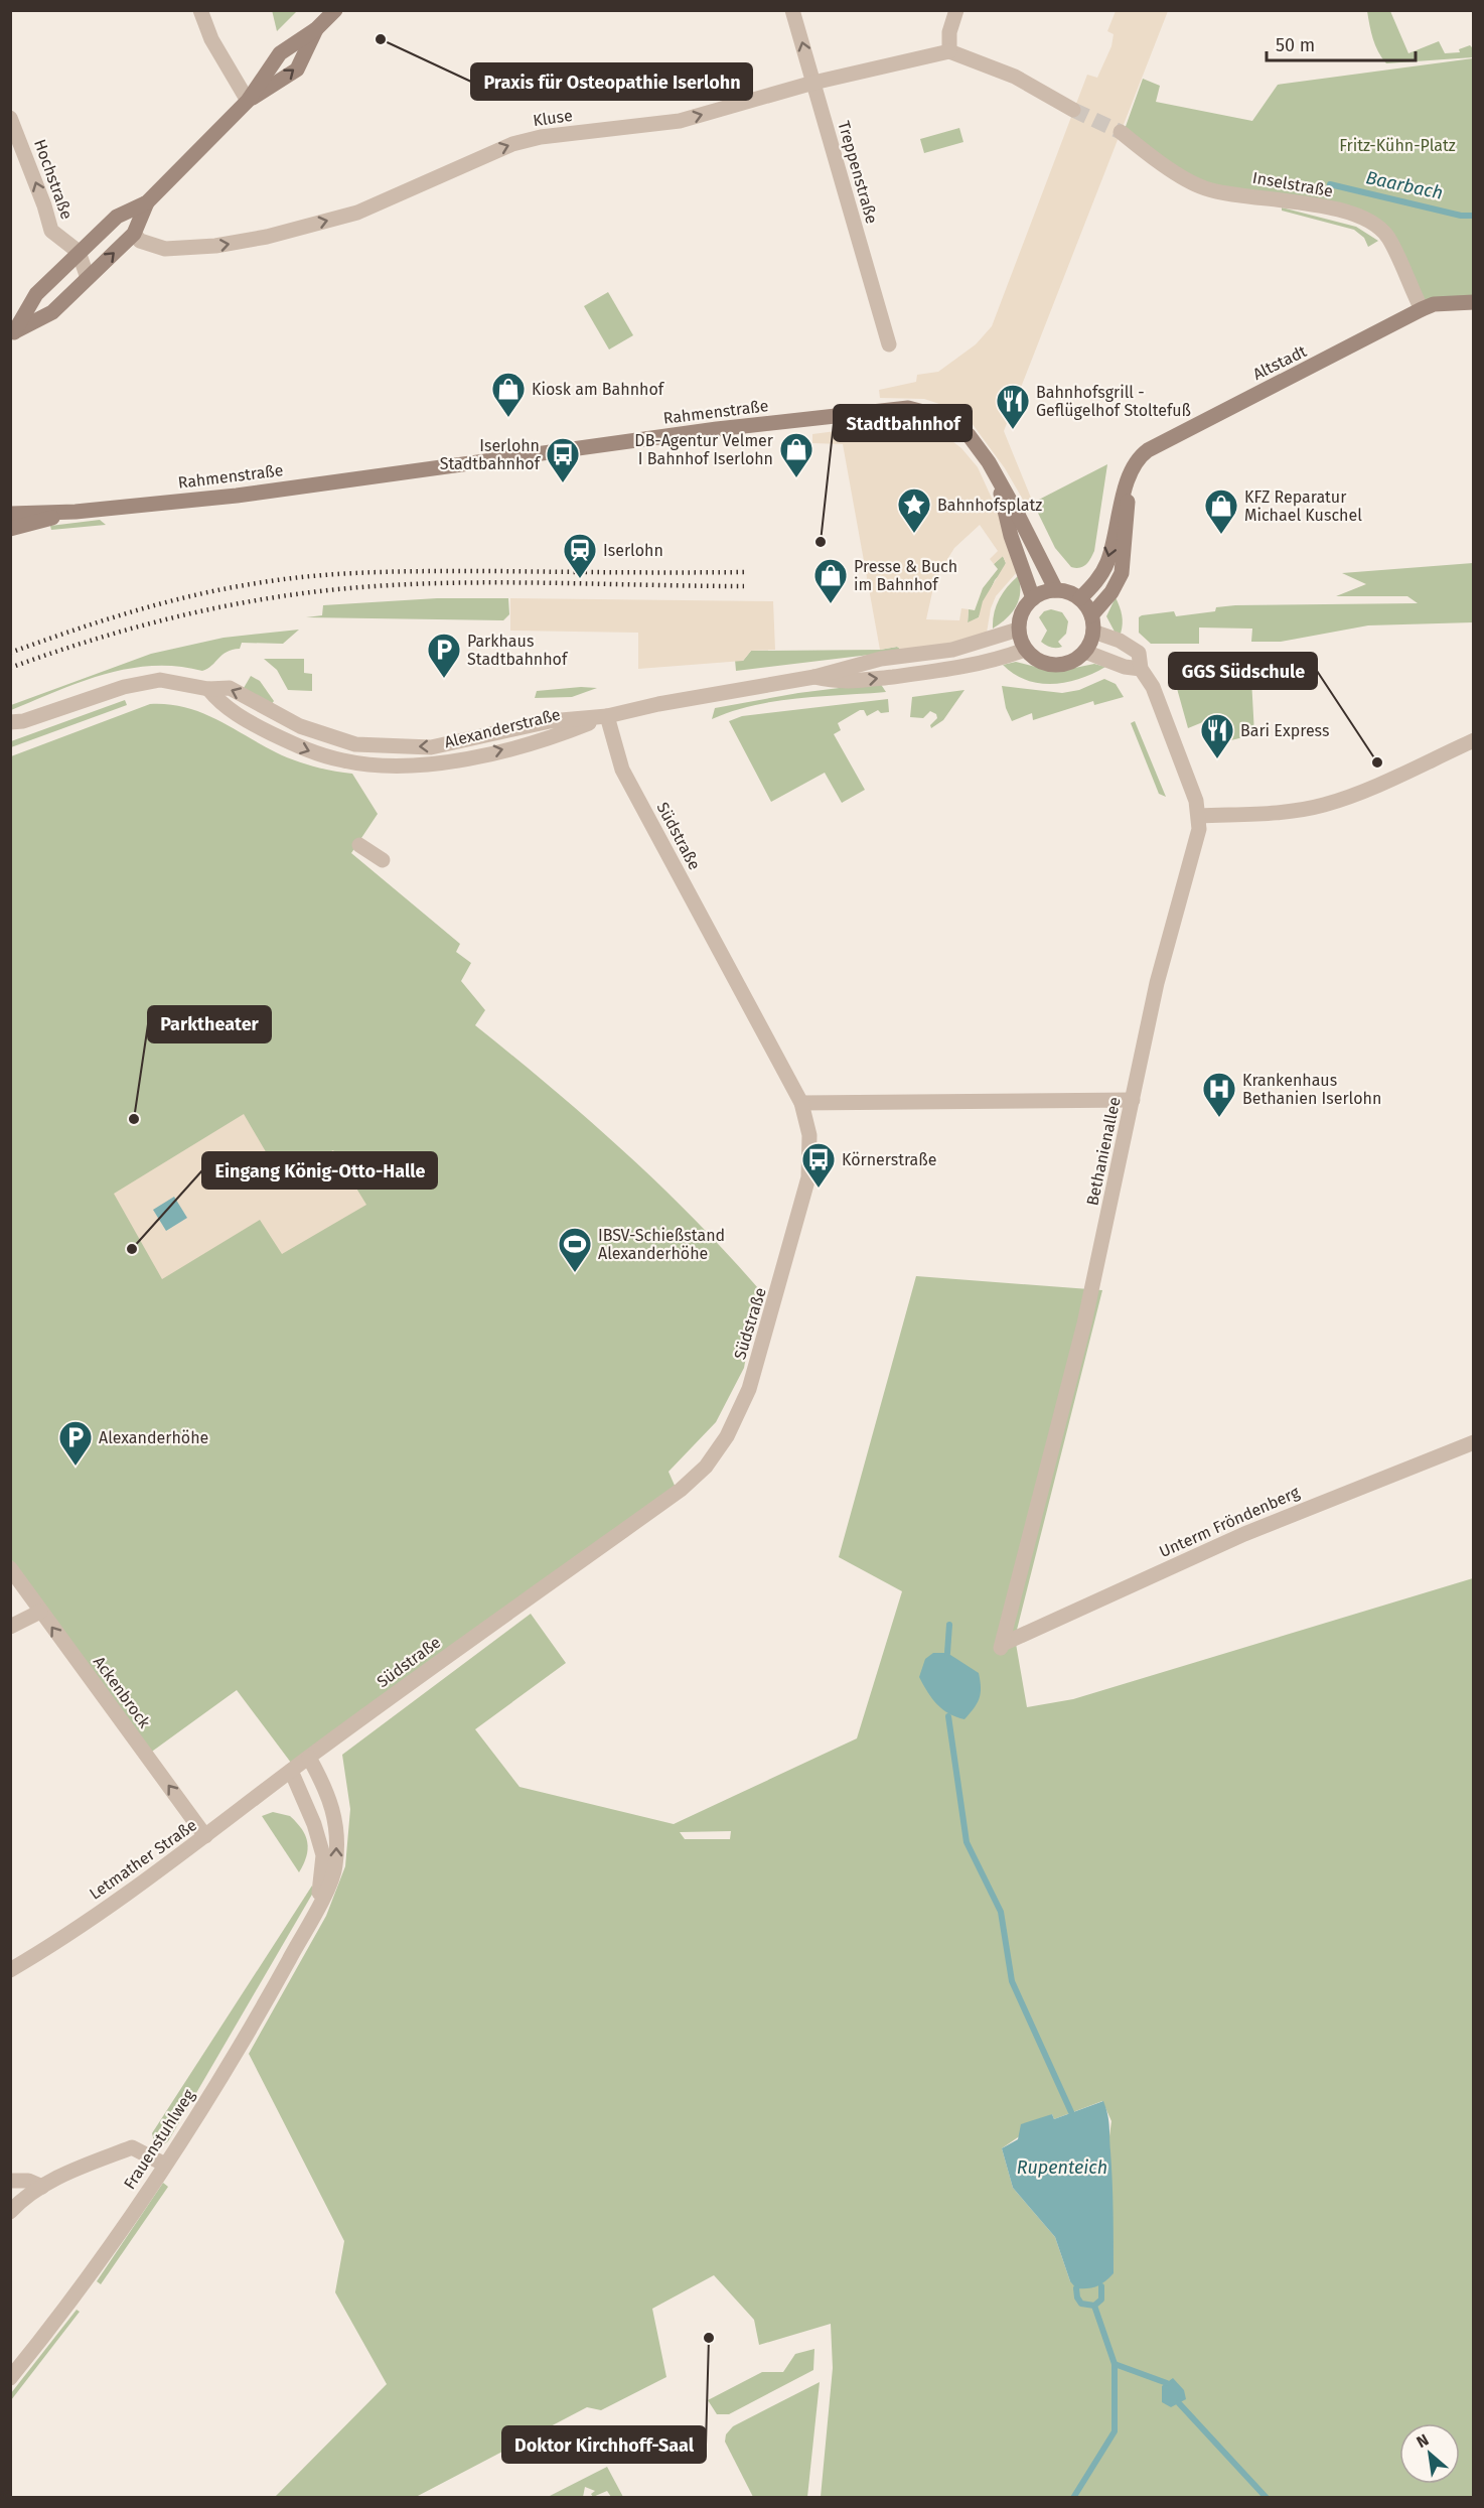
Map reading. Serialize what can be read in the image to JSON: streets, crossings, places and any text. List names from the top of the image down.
{
  "streets": {
    "main road": ["Altstadt", "Rahmenstraße"],
    "street": [
      "Kluse",
      "Treppenstraße",
      "Hochstraße",
      "Inselstraße",
      "Alexanderstraße",
      "Südstraße",
      "Bethanienallee",
      "Unterm Fröndenberg",
      "Ackenbrock",
      "Letmather Straße",
      "Frauenstuhlweg"
    ]
  },
  "crossings": [
    ["Kluse", "Treppenstraße"],
    ["Inselstraße", "Altstadt"],
    ["Altstadt", "Rahmenstraße"],
    ["Altstadt", "Alexanderstraße"],
    ["Altstadt", "Bethanienallee"],
    ["Rahmenstraße", "Alexanderstraße"],
    ["Rahmenstraße", "Bethanienallee"],
    ["Alexanderstraße", "Südstraße"],
    ["Alexanderstraße", "Bethanienallee"],
    ["Südstraße", "Letmather Straße"],
    ["Südstraße", "Frauenstuhlweg"],
    ["Bethanienallee", "Unterm Fröndenberg"],
    ["Ackenbrock", "Letmather Straße"],
    ["Letmather Straße", "Frauenstuhlweg"]
  ],
  "one_way": ["Kluse", "Hochstraße", "Ackenbrock"],
  "water": ["Baarbach", "Rupenteich"],
  "parks": ["Fritz-Kühn-Platz"],
  "places": {
    "other": [
      "Praxis für Osteopathie Iserlohn",
      "Stadtbahnhof",
      "GGS Südschule",
      "Parktheater",
      "Eingang König-Otto-Halle",
      "Doktor Kirchhoff-Saal"
    ],
    "shop": [
      "Kiosk am Bahnhof",
      "DB-Agentur Velmer I Bahnhof Iserlohn",
      "KFZ Reparatur Michael Kuschel",
      "Presse & Buch im Bahnhof"
    ],
    "restaurant": ["Bahnhofsgrill - Geflügelhof Stoltefuß", "Bari Express"],
    "bus stop": ["Iserlohn Stadtbahnhof", "Körnerstraße"],
    "place": ["Bahnhofsplatz"],
    "station": ["Iserlohn"],
    "parking": ["Parkhaus Stadtbahnhof", "Alexanderhöhe"],
    "hospital": ["Krankenhaus Bethanien Iserlohn"],
    "sports": ["IBSV-Schießstand Alexanderhöhe"]
  },
  "scale_bar": "50 m",
  "north": "top left"
}
